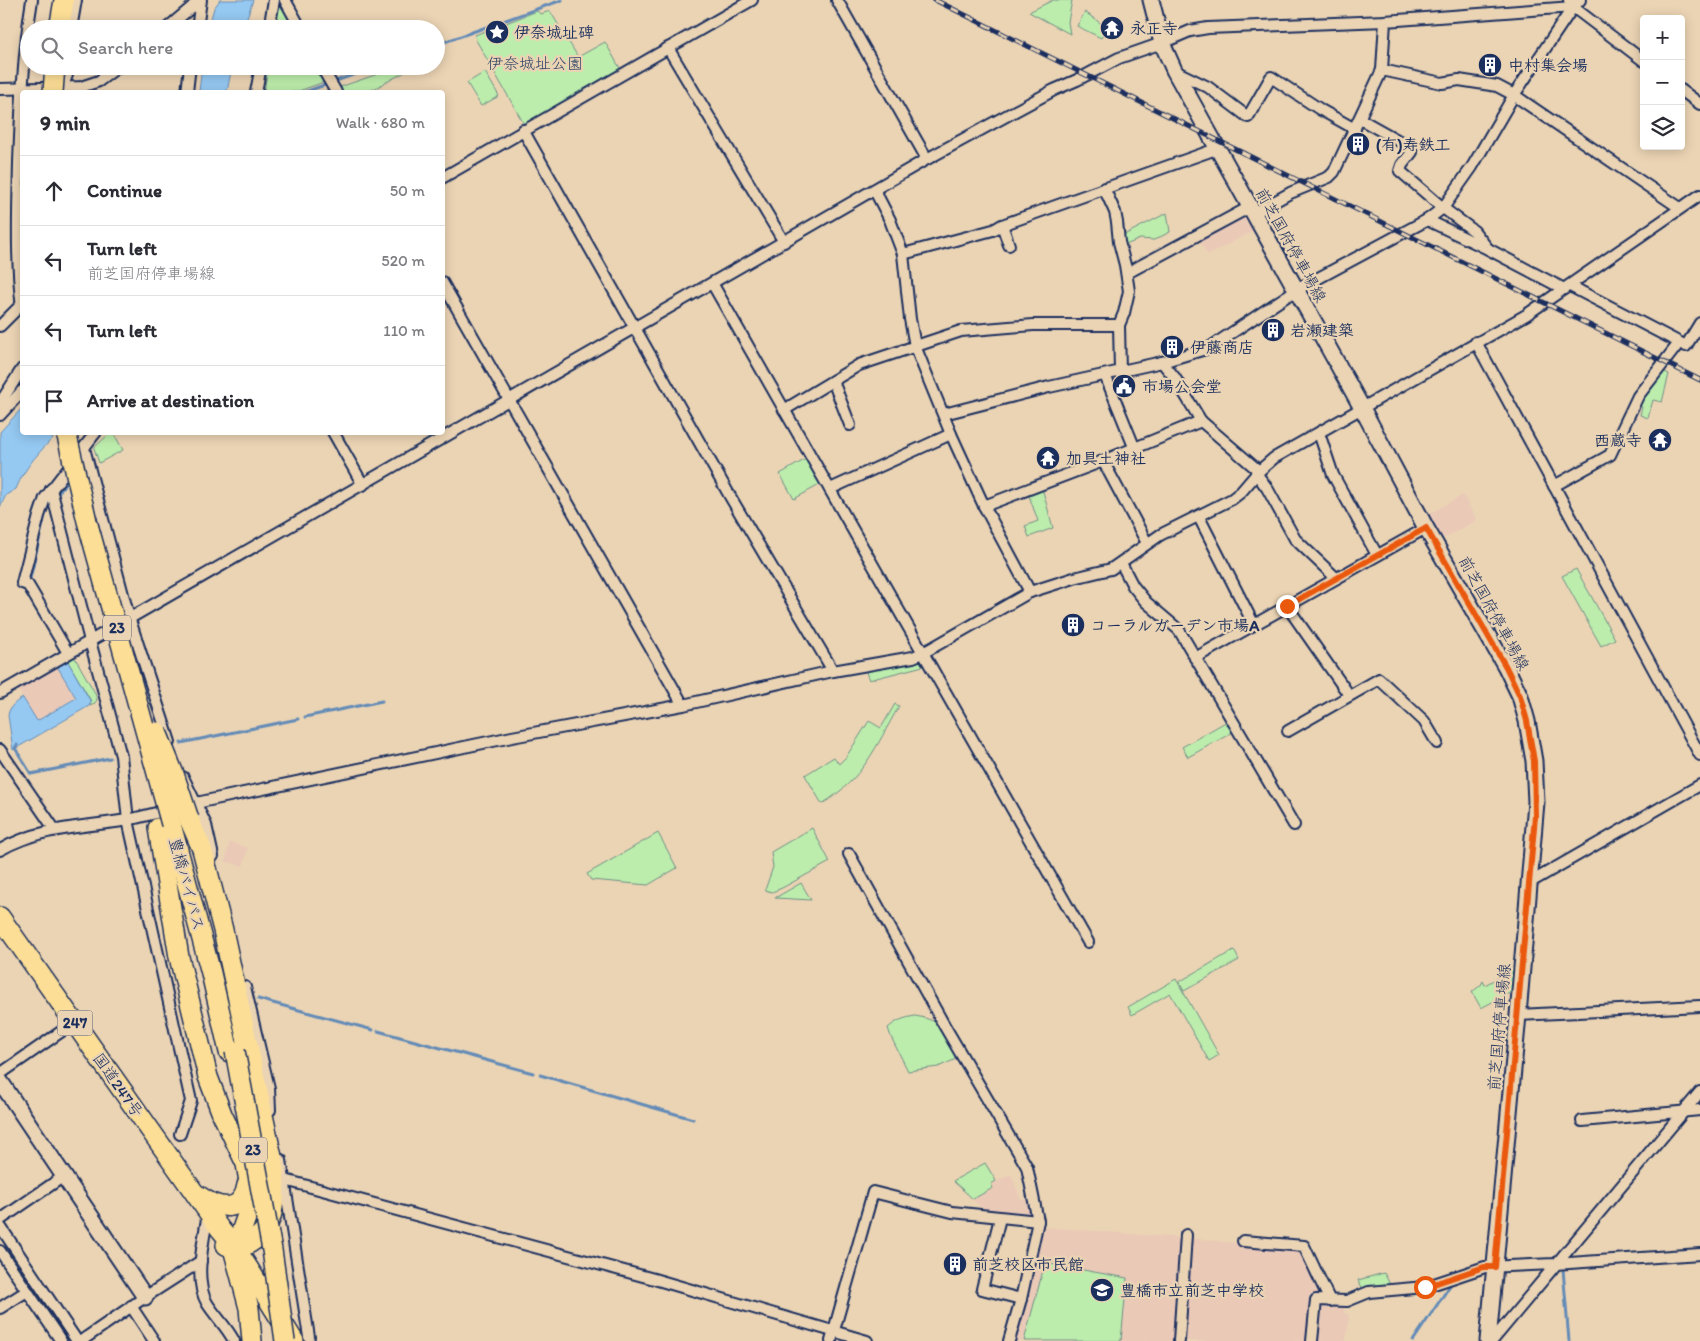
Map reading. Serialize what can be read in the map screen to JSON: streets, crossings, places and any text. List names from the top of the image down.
{
  "streets": {
    "highway": [
      "23",
      "豊橋バイパス",
      "247",
      "国道247号"
    ],
    "main road": ["前芝国府停車場線"]
  },
  "parks": ["伊奈城址公園"],
  "places": {
    "temple": ["永正寺", "西蔵寺", "加具土神社"],
    "place": ["伊奈城址碑"],
    "building": [
      "中村集会場",
      "(有)寿鉄工",
      "岩瀬建築",
      "伊藤商店",
      "コーラルガーデン市場A",
      "前芝校区市民館"
    ],
    "public building": ["市場公会堂"],
    "school or university": ["豊橋市立前芝中学校"]
  },
  "page": {
    "map_buttons": ["+", "−"],
    "search": "Search here",
    "heading": ["9 min", "Walk · 680 m"],
    "list": [
      ["Continue", "50 m"],
      ["Turn left", "前芝国府停車場線", "520 m"],
      ["Turn left", "110 m"],
      "Arrive at destination"
    ]
  }
}
